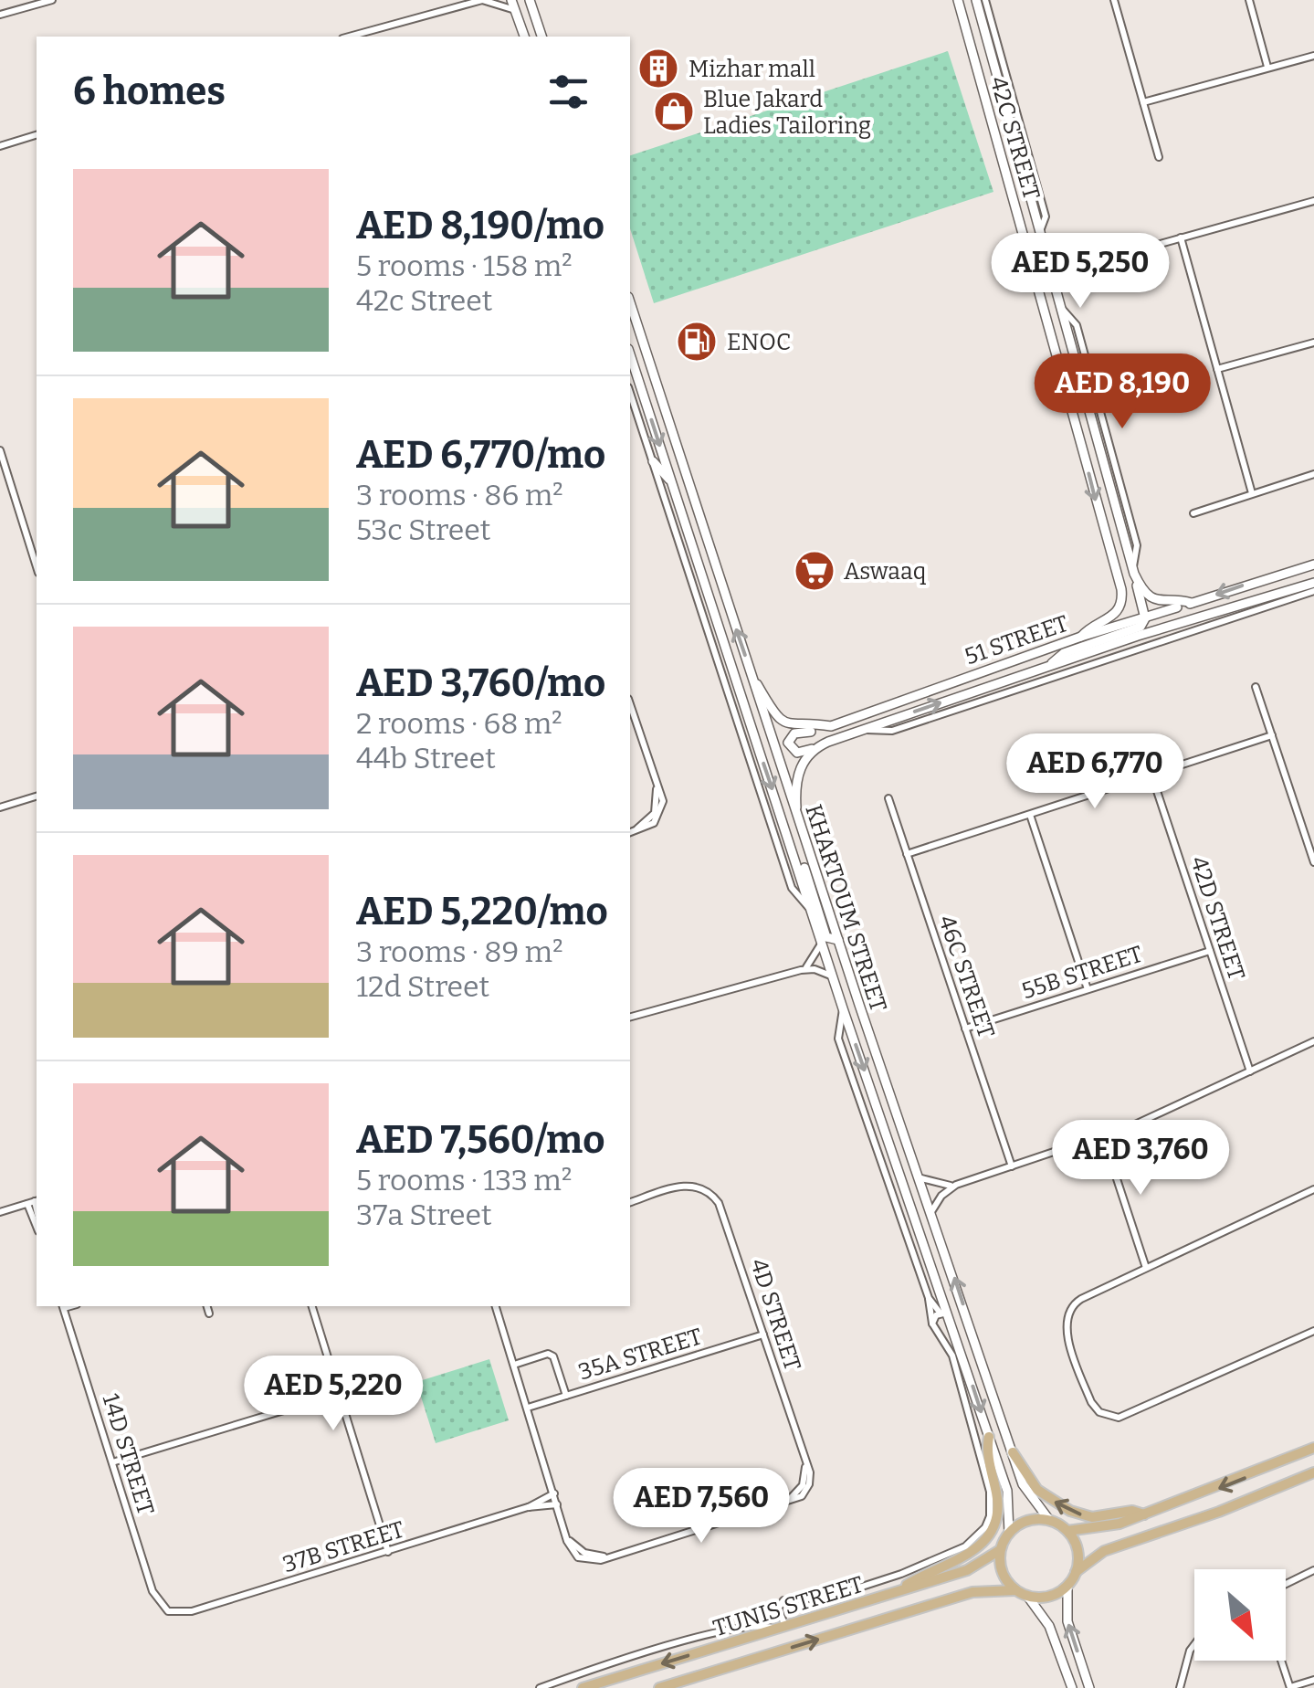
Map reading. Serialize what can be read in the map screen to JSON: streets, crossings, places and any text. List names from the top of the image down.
{
  "streets": {
    "main road": [
      "42C STREET",
      "51 STREET",
      "KHARTOUM STREET",
      "TUNIS STREET"
    ],
    "street": [
      "42D STREET",
      "55B STREET",
      "46C STREET",
      "4D STREET",
      "35A STREET",
      "14D STREET",
      "37B STREET"
    ]
  },
  "crossings": [
    ["42C STREET", "51 STREET"],
    ["51 STREET", "KHARTOUM STREET"],
    ["KHARTOUM STREET", "TUNIS STREET"],
    ["42D STREET", "55B STREET"],
    ["55B STREET", "46C STREET"],
    ["4D STREET", "35A STREET"],
    ["4D STREET", "37B STREET"],
    ["14D STREET", "37B STREET"]
  ],
  "places": {
    "building": ["Mizhar mall"],
    "shop": ["Blue Jakard Ladies Tailoring"],
    "fuel station": ["ENOC"],
    "supermarket": ["Aswaaq"]
  },
  "north": "bottom right",
  "page": {
    "heading": "6 homes",
    "list": [
      {
        "name": "AED 8,190/mo",
        "note": "5 rooms · 158 m² · 42c Street"
      },
      {
        "name": "AED 6,770/mo",
        "note": "3 rooms · 86 m² · 53c Street"
      },
      {
        "name": "AED 3,760/mo",
        "note": "2 rooms · 68 m² · 44b Street"
      },
      {
        "name": "AED 5,220/mo",
        "note": "3 rooms · 89 m² · 12d Street"
      },
      {
        "name": "AED 7,560/mo",
        "note": "5 rooms · 133 m² · 37a Street"
      }
    ],
    "price": [
      "AED 5,250",
      "AED 8,190",
      "AED 6,770",
      "AED 3,760",
      "AED 5,220",
      "AED 7,560"
    ]
  }
}
